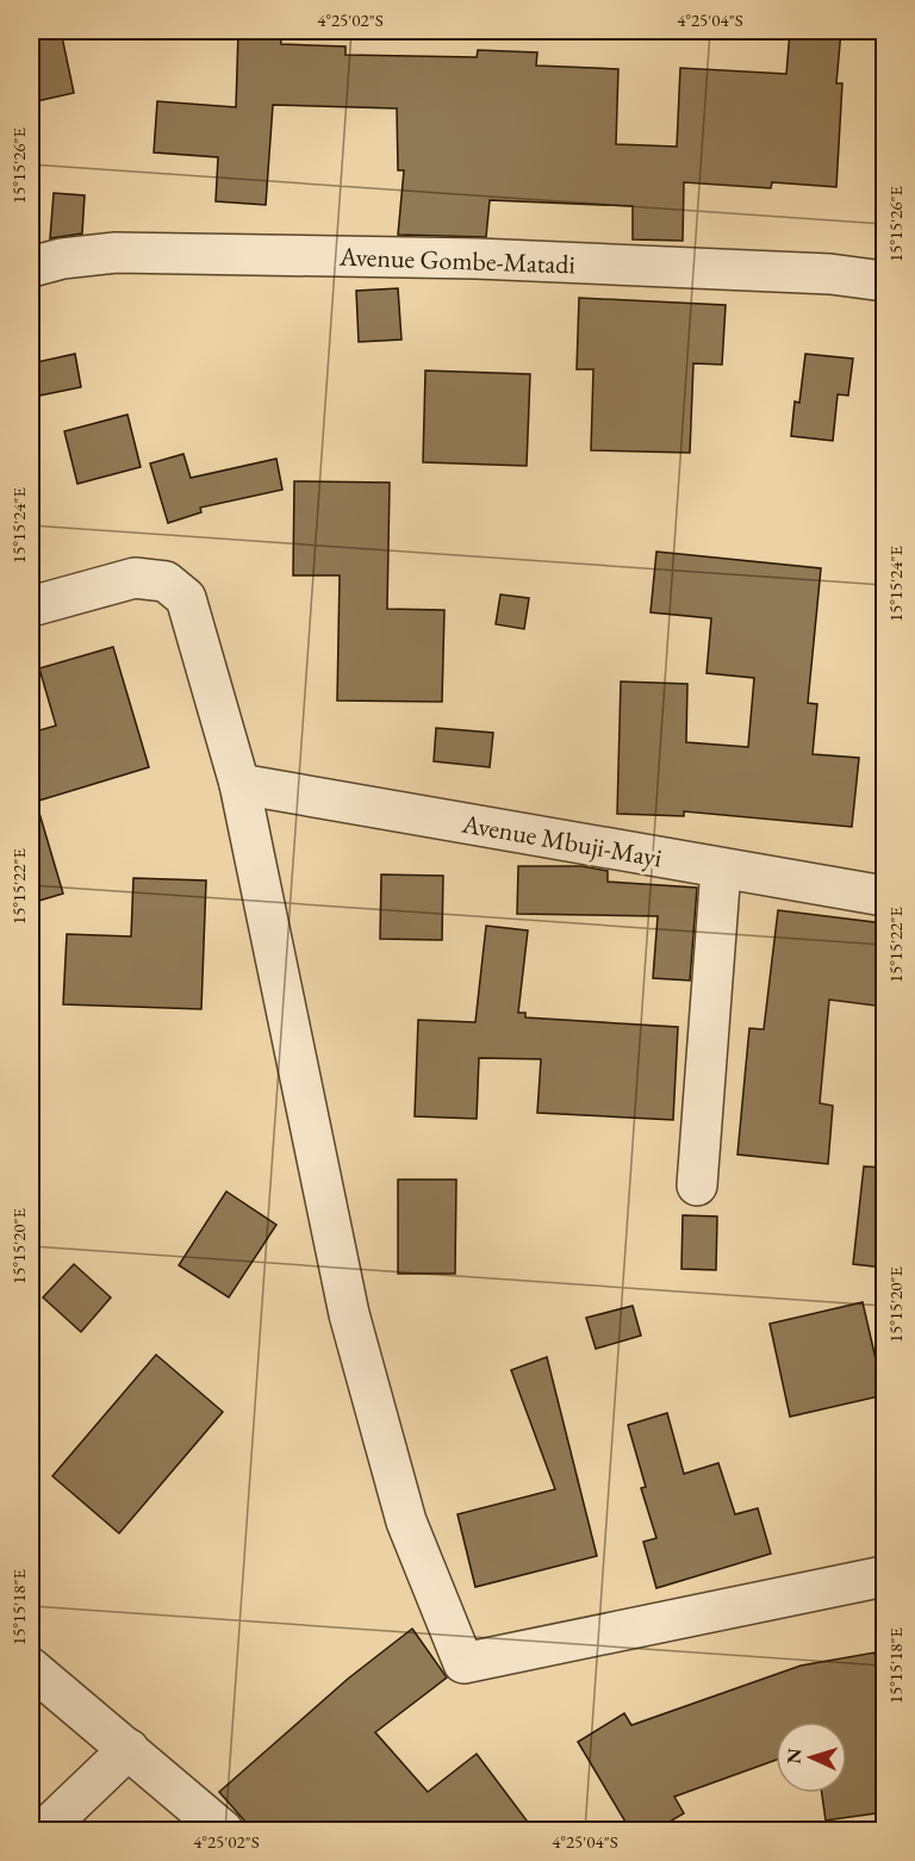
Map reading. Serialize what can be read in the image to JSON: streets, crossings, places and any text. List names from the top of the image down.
{
  "streets": {
    "street": ["Avenue Gombe-Matadi", "Avenue Mbuji-Mayi"]
  },
  "north": "left",
  "coordinates": [
    "4°25'02\"S",
    "4°25'04\"S",
    "15°15'26\"E",
    "15°15'24\"E",
    "15°15'22\"E",
    "15°15'20\"E",
    "15°15'18\"E"
  ]
}
